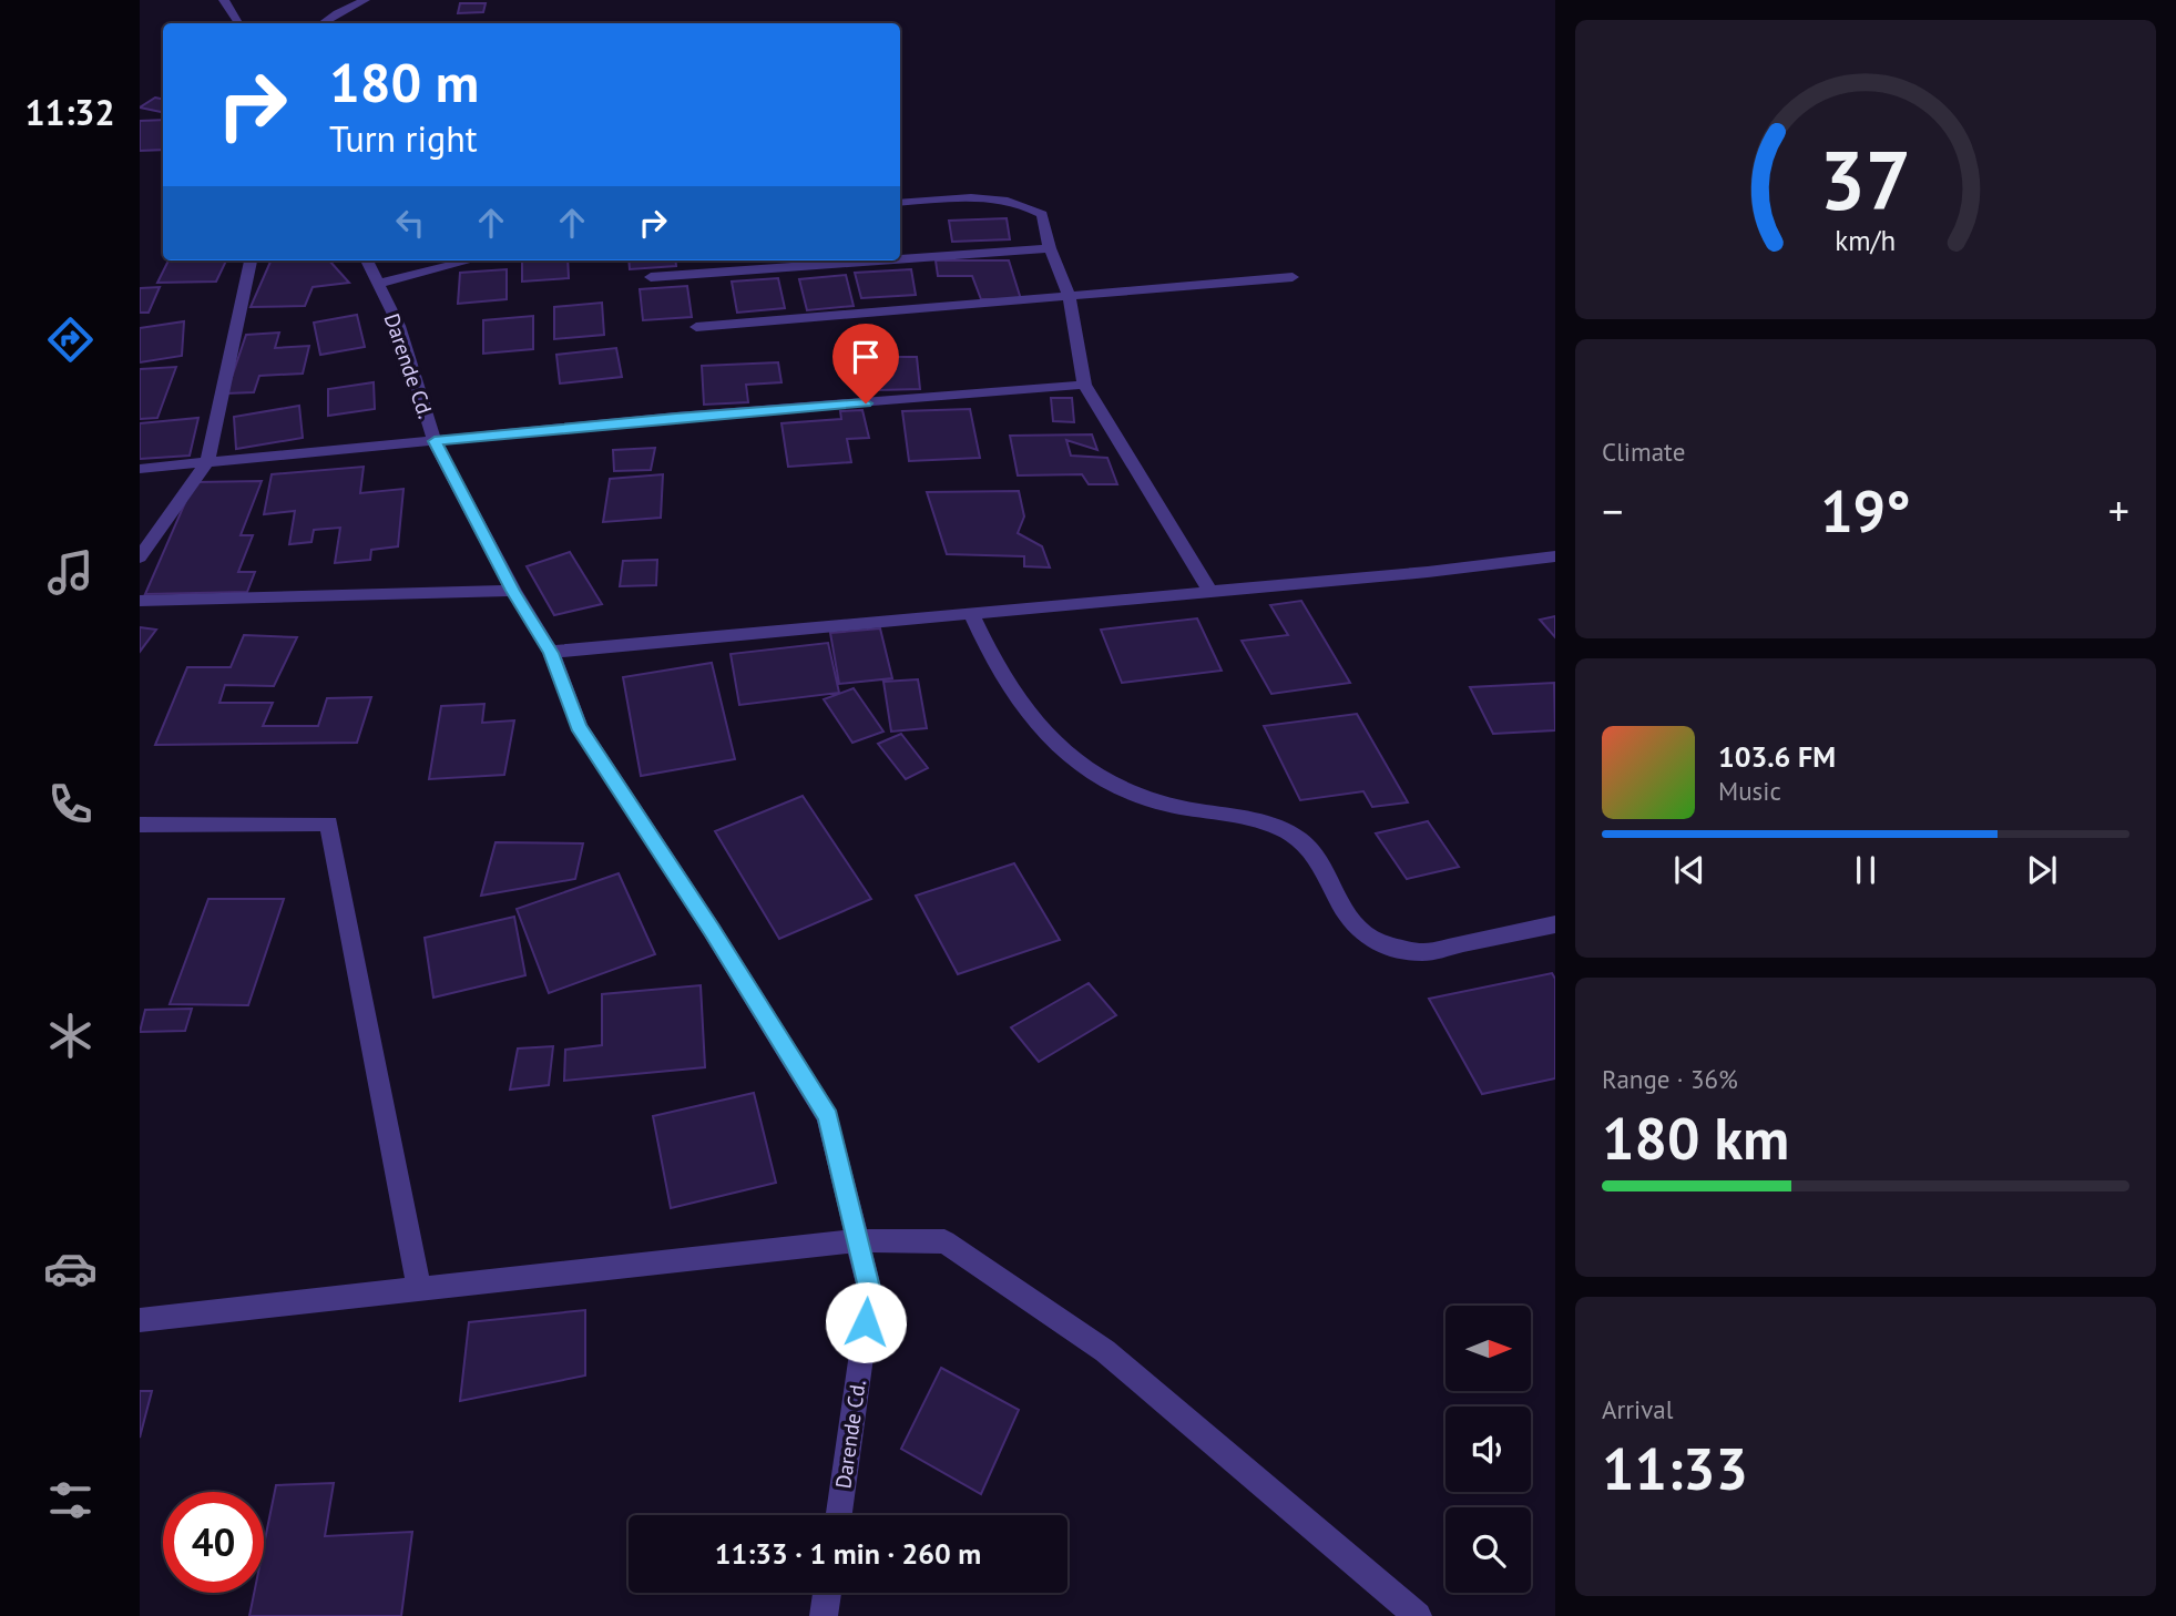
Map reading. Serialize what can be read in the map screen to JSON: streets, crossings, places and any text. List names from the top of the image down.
{
  "streets": {
    "street": ["Darende Cd."]
  },
  "north": "right",
  "page": {
    "tabs": "11:32",
    "turn": ["180 m", "Turn right"],
    "tile": [
      "Climate",
      ["Range · 36%", "180 km"],
      ["Arrival", "11:33"]
    ],
    "heat": ["−", "19°", "+"],
    "song": ["103.6 FM", "Music"],
    "limit": "40",
    "trip": "11:33 · 1 min · 260 m",
    "gauge": ["37", "km/h"]
  }
}
